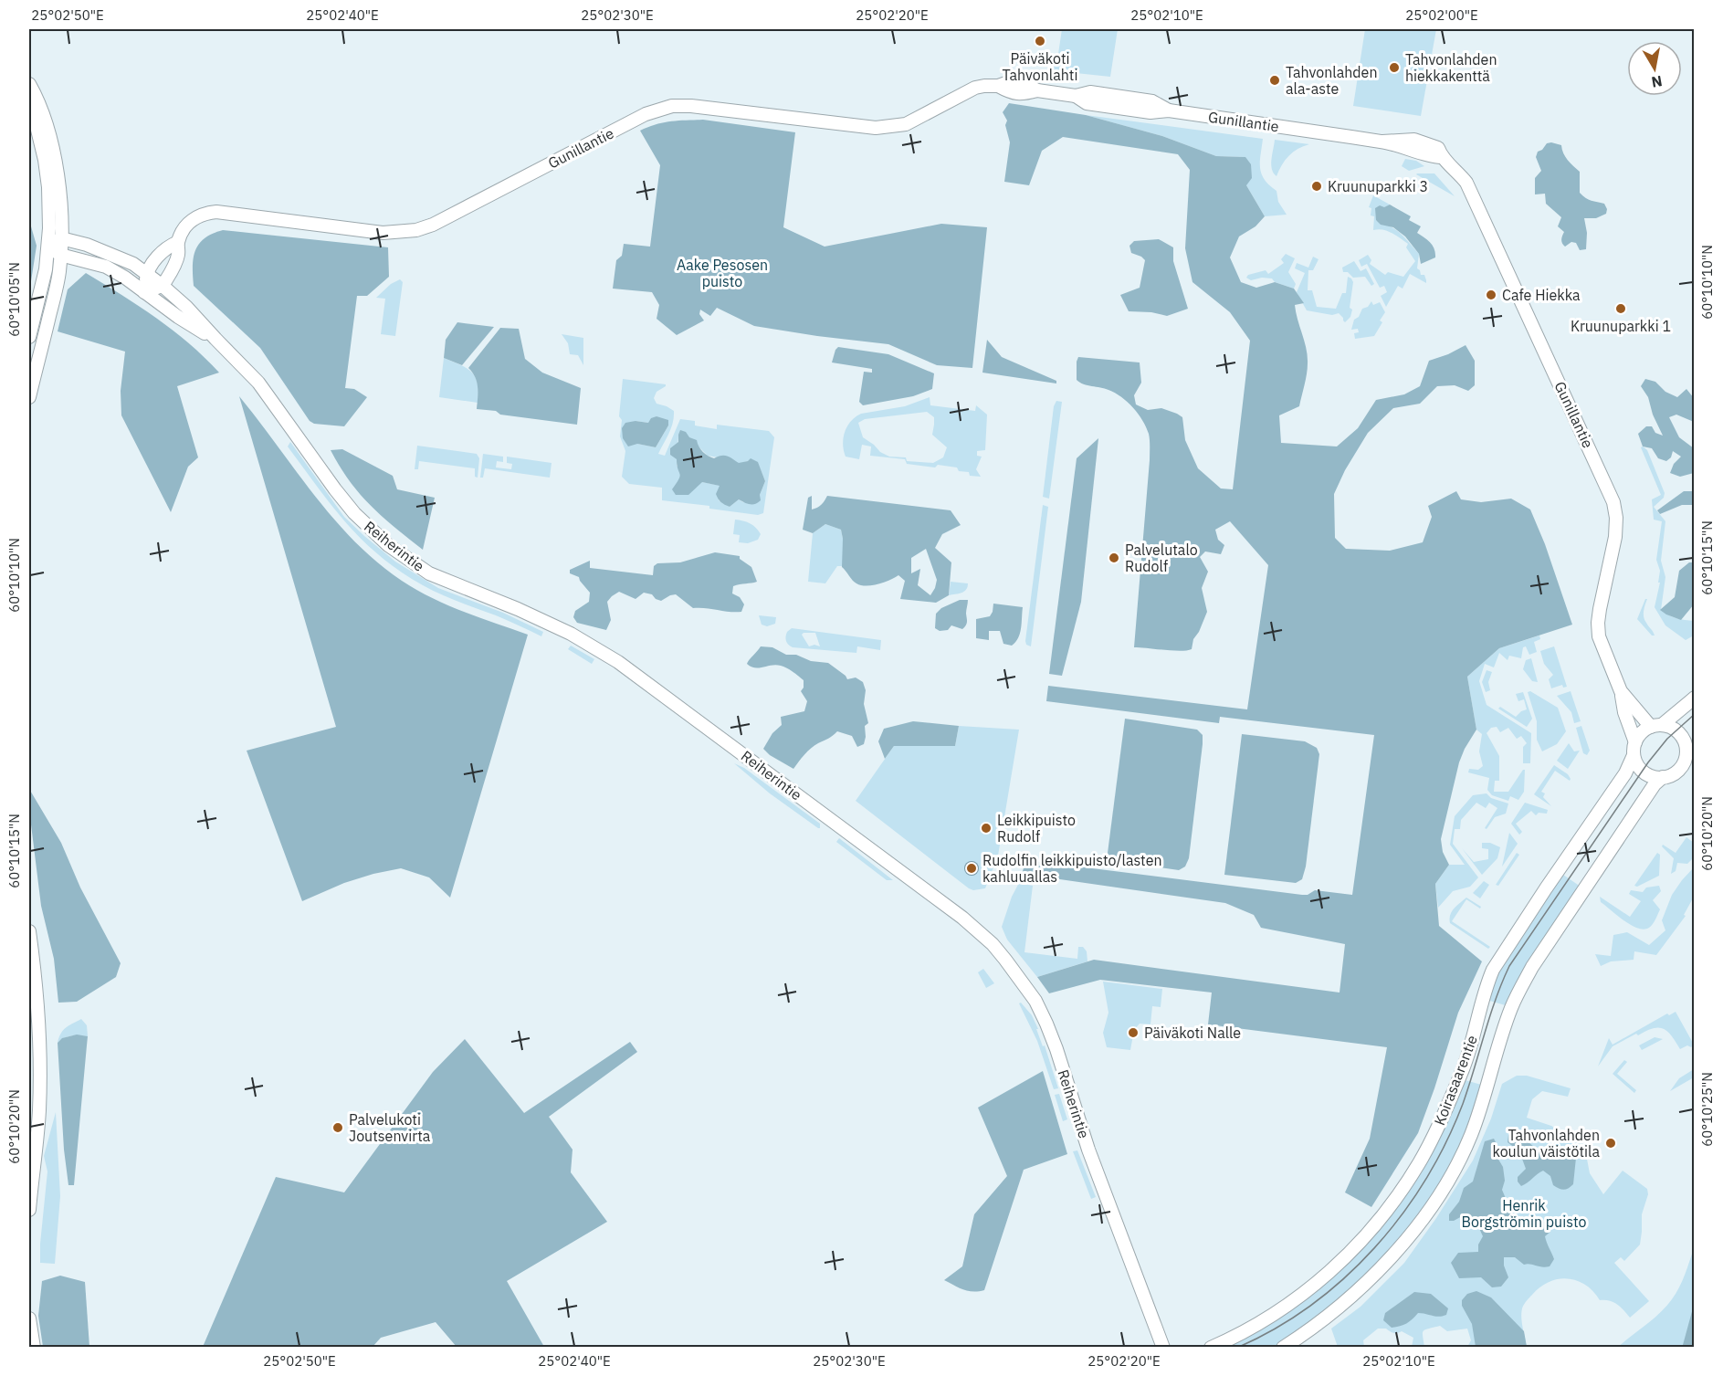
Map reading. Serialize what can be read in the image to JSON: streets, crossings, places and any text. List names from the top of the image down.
{
  "streets": {
    "street": ["Gunillantie", "Reiherintie", "Koirasaarentie"]
  },
  "crossings": [
    ["Gunillantie", "Reiherintie"],
    ["Gunillantie", "Koirasaarentie"]
  ],
  "parks": ["Aake Pesosen puisto", "Henrik Borgströmin puisto"],
  "places": [
    "Päiväkoti Tahvonlahti",
    "Tahvonlahden hiekkakenttä",
    "Tahvonlahden ala-aste",
    "Kruunuparkki 3",
    "Cafe Hiekka",
    "Kruunuparkki 1",
    "Palvelutalo Rudolf",
    "Leikkipuisto Rudolf",
    "Rudolfin leikkipuisto/lasten kahluuallas",
    "Päiväkoti Nalle",
    "Palvelukoti Joutsenvirta",
    "Tahvonlahden koulun väistötila"
  ],
  "north": "bottom",
  "coordinates": [
    "25°02'50\"E",
    "25°02'40\"E",
    "25°02'30\"E",
    "25°02'20\"E",
    "25°02'10\"E",
    "25°02'00\"E",
    "60°10'10\"N",
    "60°10'05\"N",
    "60°10'15\"N",
    "60°10'20\"N",
    "60°10'25\"N"
  ]
}
